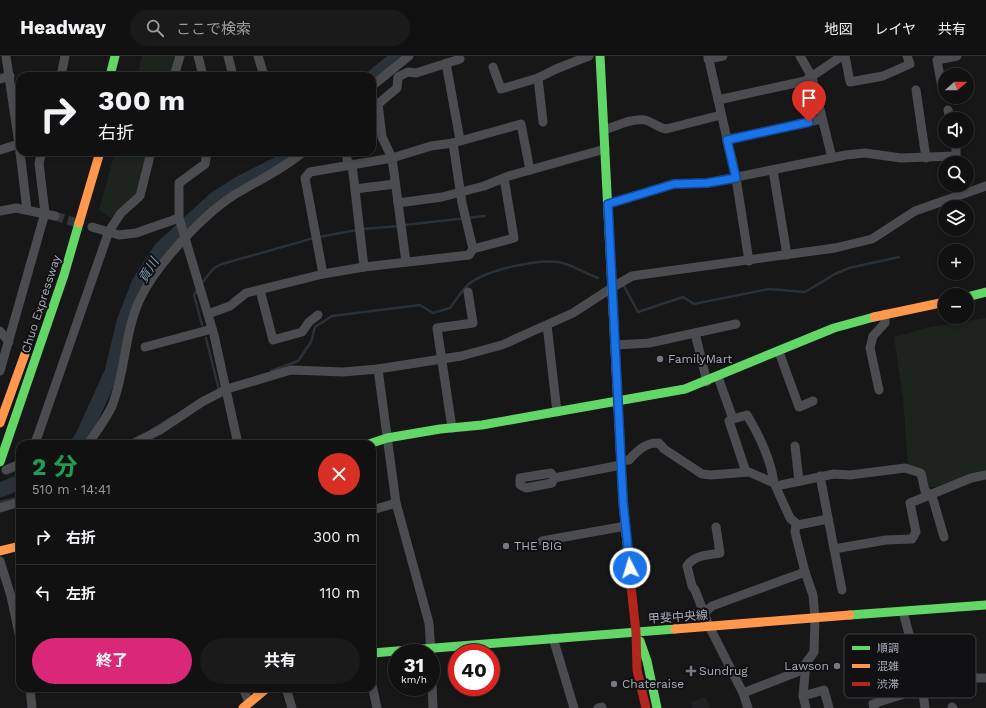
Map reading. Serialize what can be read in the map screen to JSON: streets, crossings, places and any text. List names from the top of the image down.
{
  "streets": {
    "main road": ["Chuo Expressway", "甲斐中央線"]
  },
  "water": ["貢川"],
  "places": {
    "other": [
      "FamilyMart",
      "THE BIG",
      "Lawson",
      "Chateraise"
    ],
    "health": ["Sundrug"]
  },
  "legend": ["順調", "混雑", "渋滞"],
  "north": "right",
  "page": {
    "header": "Headway",
    "search": "ここで検索",
    "nav": ["地図", "レイヤ", "共有"],
    "map_buttons": ["+", "−"],
    "turn": ["300 m", "右折"],
    "heading": ["2 分", "510 m · 14:41"],
    "list": [
      {
        "name": "右折",
        "value": "300 m"
      },
      {
        "name": "左折",
        "value": "110 m"
      }
    ],
    "buttons": ["終了", "共有"],
    "speed": "31 km/h",
    "limit": "40"
  }
}
